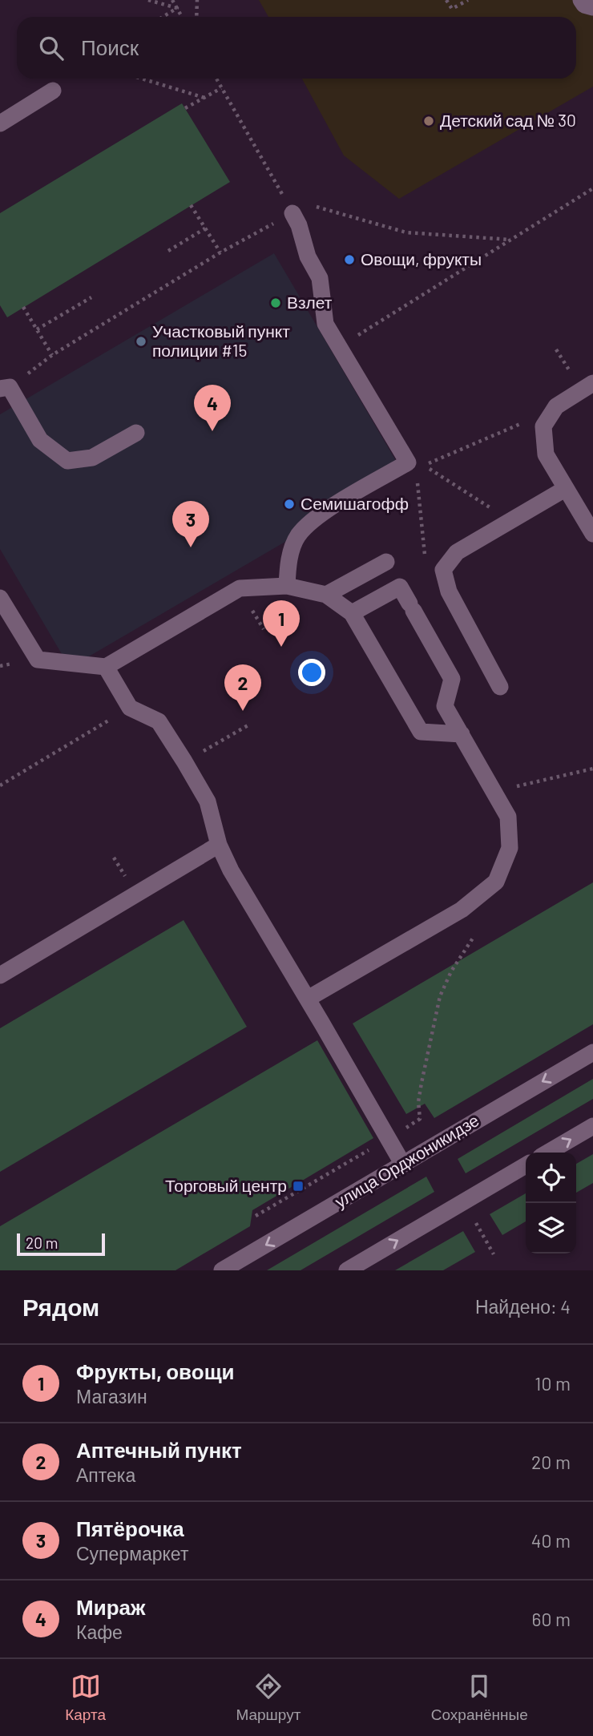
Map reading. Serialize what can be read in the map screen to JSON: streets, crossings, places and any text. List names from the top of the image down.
{
  "streets": {
    "street": ["улица Орджоникидзе"]
  },
  "places": {
    "other": [
      "Детский сад № 30",
      "Овощи, фрукты",
      "Взлет",
      "Участковый пункт полиции #15",
      "Семишагофф"
    ],
    "transit": ["Торговый центр"]
  },
  "scale_bar": "20 m",
  "page": {
    "search": "Поиск",
    "pins": [
      "4",
      "3",
      "1",
      "2"
    ],
    "scale": "20 m",
    "heading": ["Рядом", "Найдено: 4"],
    "list": [
      {
        "mark": "1",
        "name": "Фрукты, овощи",
        "note": "Магазин",
        "value": "10 m"
      },
      {
        "mark": "2",
        "name": "Аптечный пункт",
        "note": "Аптека",
        "value": "20 m"
      },
      {
        "mark": "3",
        "name": "Пятёрочка",
        "note": "Супермаркет",
        "value": "40 m"
      },
      {
        "mark": "4",
        "name": "Мираж",
        "note": "Кафе",
        "value": "60 m"
      }
    ],
    "nav": ["Карта", "Маршрут", "Сохранённые"]
  }
}
